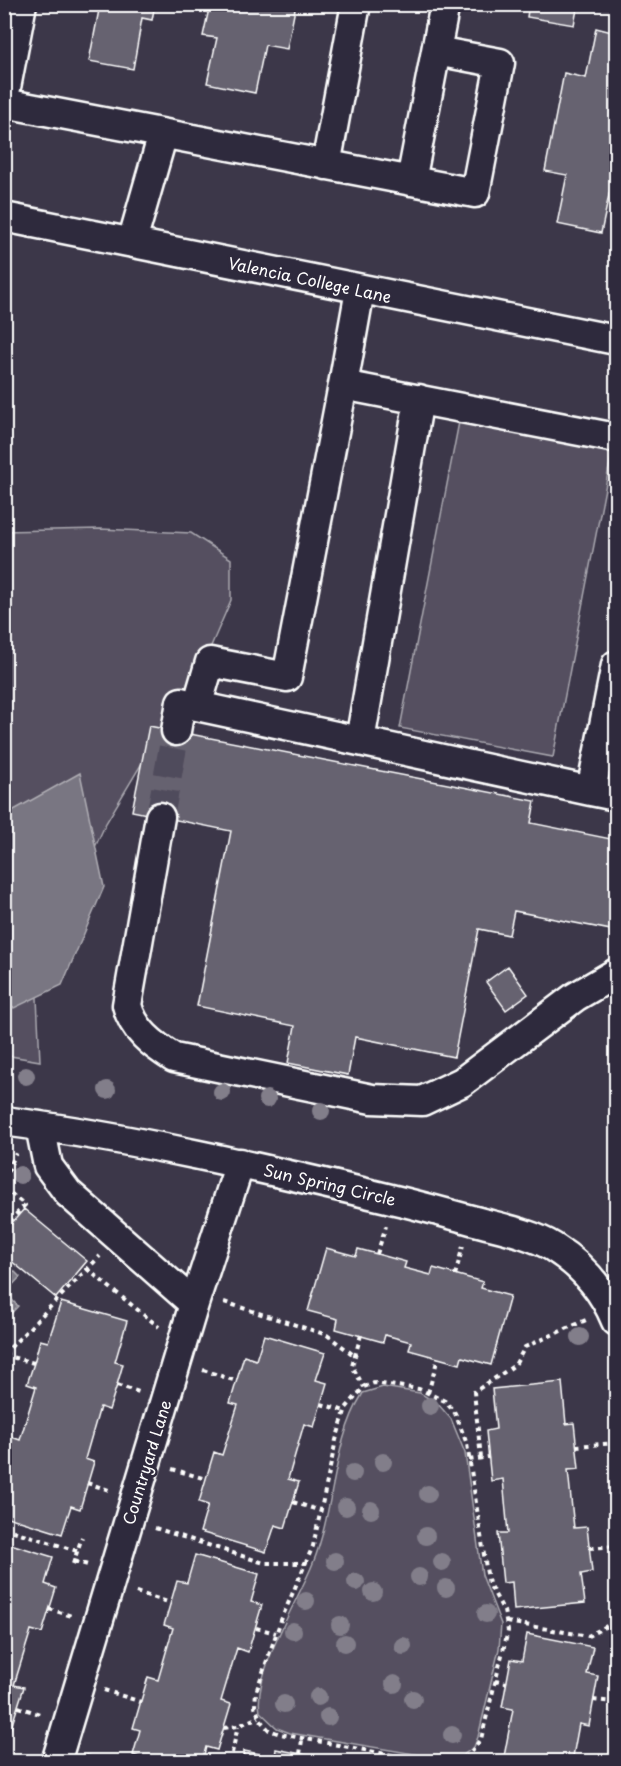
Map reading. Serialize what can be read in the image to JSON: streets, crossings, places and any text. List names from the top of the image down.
{
  "streets": {
    "street": ["Valencia College Lane", "Sun Spring Circle", "Countryard Lane"]
  },
  "crossings": [
    ["Sun Spring Circle", "Countryard Lane"]
  ]
}
